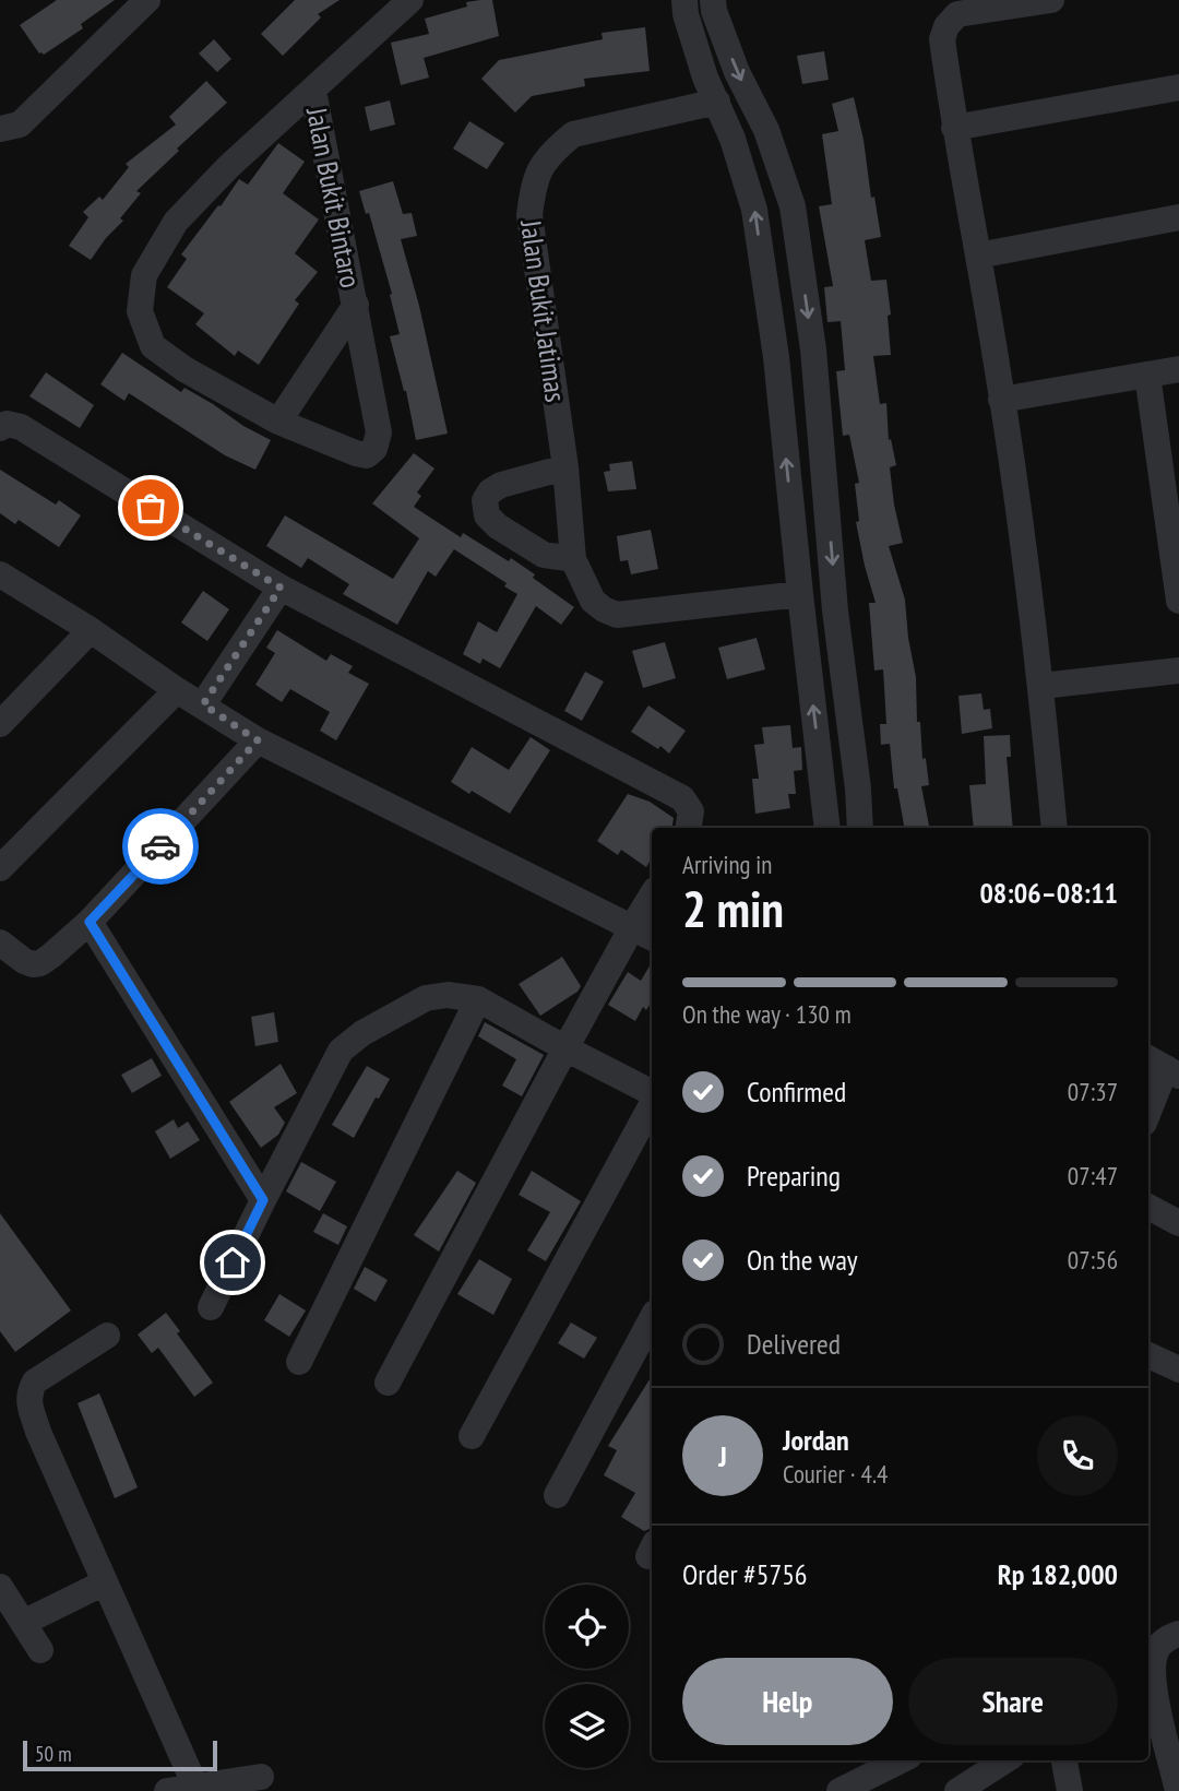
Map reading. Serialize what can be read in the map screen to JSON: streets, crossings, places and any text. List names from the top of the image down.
{
  "streets": {
    "street": ["Jalan Bukit Bintaro", "Jalan Bukit Jatimas"]
  },
  "scale_bar": "50 m",
  "page": {
    "heading": ["2 min", "Arriving in", "08:06–08:11"],
    "panel": [
      "Jordan",
      "Courier · 4.4",
      "Order #5756",
      "Rp 182,000"
    ],
    "bar": "On the way · 130 m",
    "list": [
      ["Confirmed", "07:37"],
      ["Preparing", "07:47"],
      ["On the way", "07:56"],
      "Delivered"
    ],
    "round": "J",
    "buttons": ["Help", "Share"],
    "scale": "50 m"
  }
}
